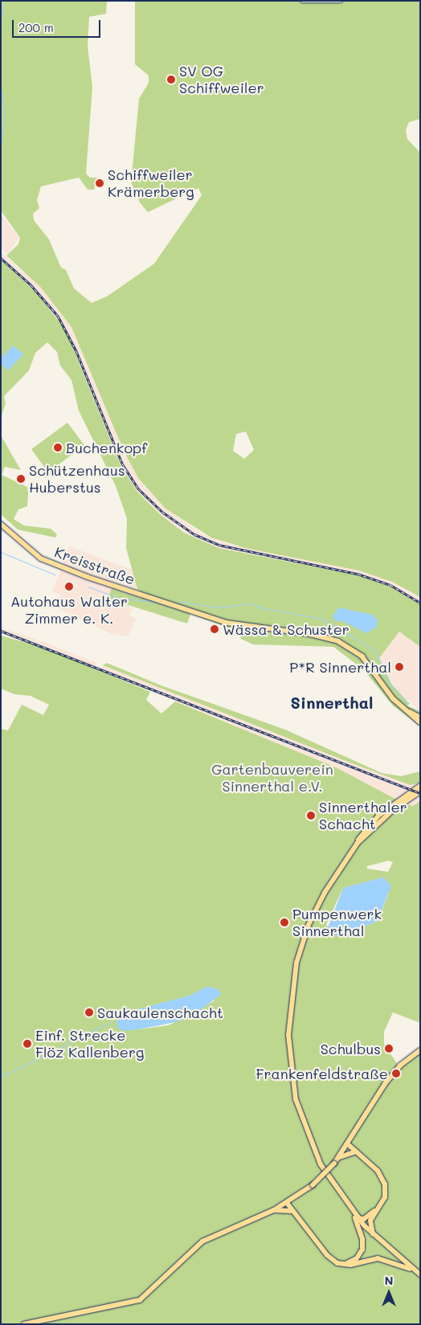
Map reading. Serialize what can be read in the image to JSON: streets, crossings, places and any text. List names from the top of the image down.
{
  "streets": {
    "main road": ["Kreisstraße"]
  },
  "districts": ["Sinnerthal"],
  "parks": ["Gartenbauverein Sinnerthal e.V."],
  "places": [
    "SV OG Schiffweiler",
    "Schiffweiler Krämerberg",
    "Buchenkopf",
    "Schützenhaus Huberstus",
    "Autohaus Walter Zimmer e. K.",
    "Wässa & Schuster",
    "P*R Sinnerthal",
    "Sinnerthaler Schacht",
    "Pumpenwerk Sinnerthal",
    "Saukaulenschacht",
    "Einf. Strecke Flöz Kallenberg",
    "Schulbus",
    "Frankenfeldstraße"
  ],
  "scale_bar": "200 m",
  "north": "top"
}
